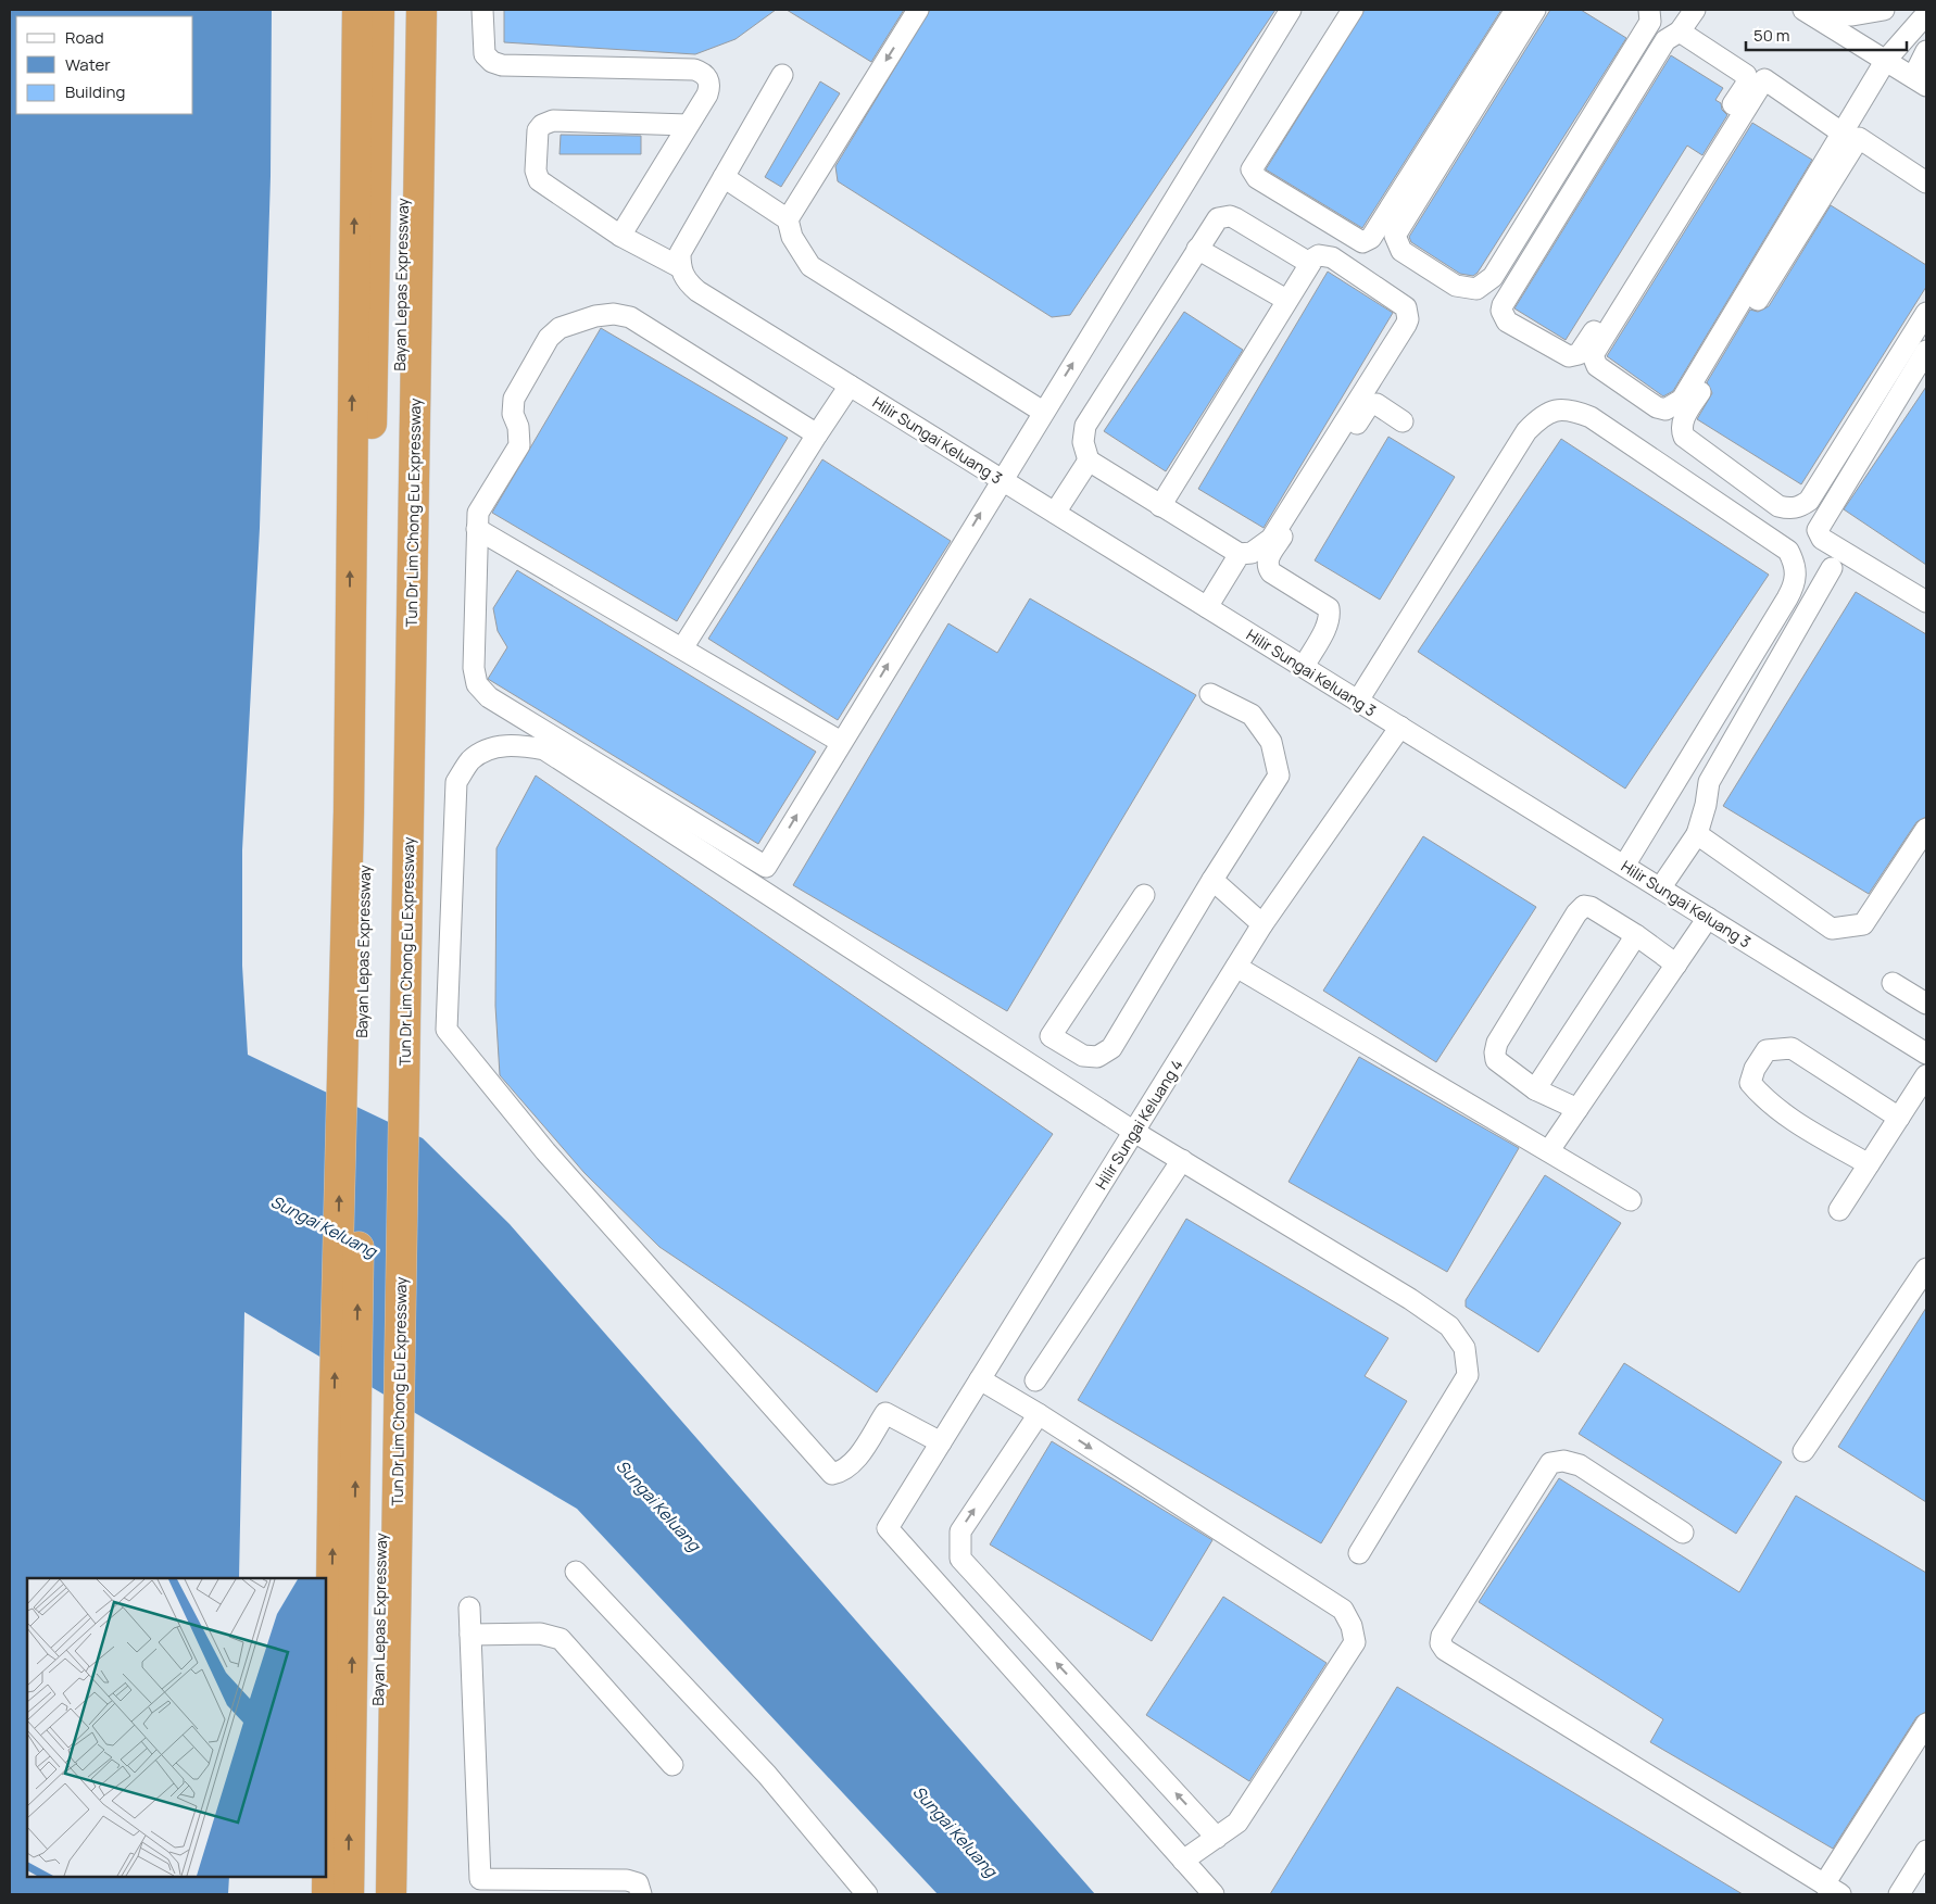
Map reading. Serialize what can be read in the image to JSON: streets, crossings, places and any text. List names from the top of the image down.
{
  "streets": {
    "highway": ["Bayan Lepas Expressway", "Tun Dr Lim Chong Eu Expressway"],
    "street": ["Hilir Sungai Keluang 3", "Hilir Sungai Keluang 4"]
  },
  "crossings": [
    ["Hilir Sungai Keluang 3", "Hilir Sungai Keluang 4"]
  ],
  "water": ["Sungai Keluang"],
  "legend": ["Road", "Water", "Building"],
  "scale_bar": "50 m"
}
